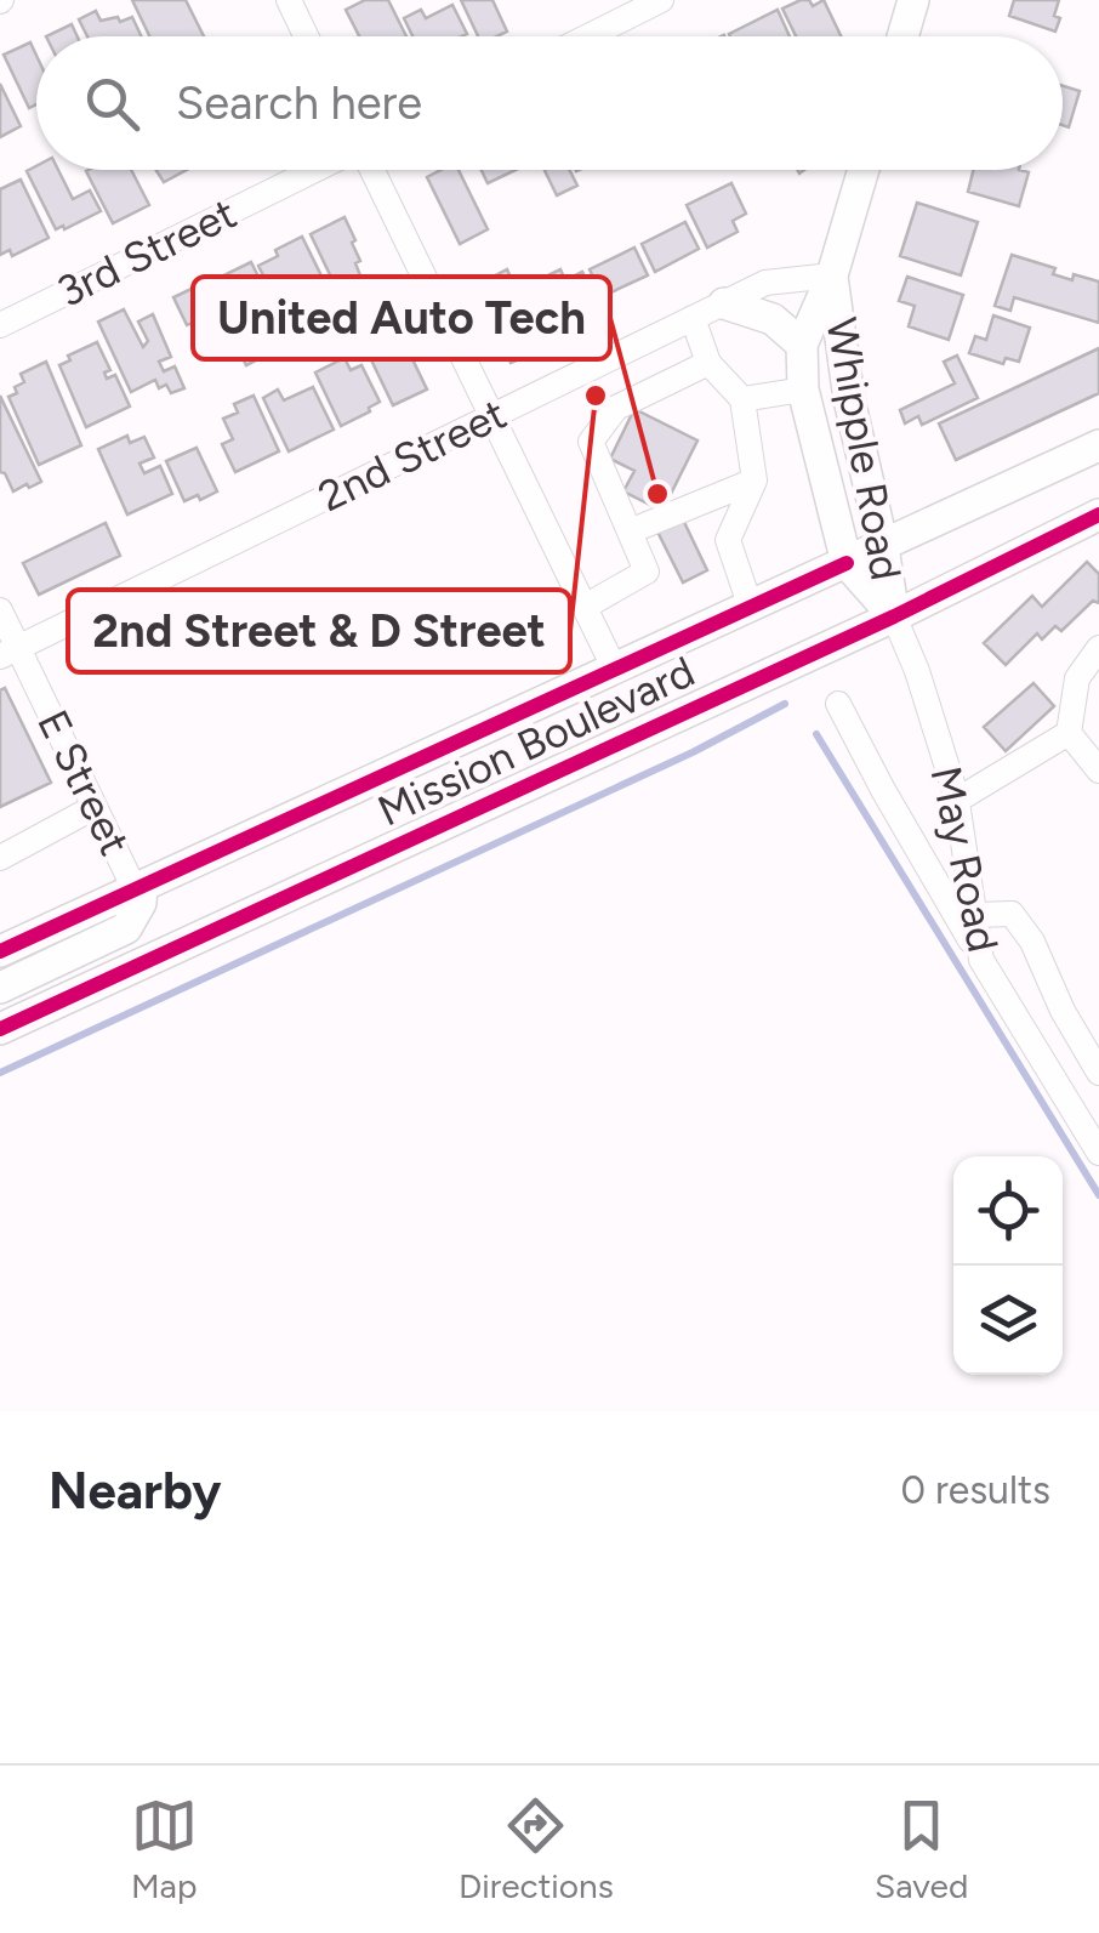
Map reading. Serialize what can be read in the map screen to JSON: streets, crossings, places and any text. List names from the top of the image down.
{
  "streets": {
    "main road": ["Whipple Road", "Mission Boulevard"],
    "street": [
      "3rd Street",
      "2nd Street",
      "E Street",
      "May Road"
    ]
  },
  "crossings": [
    ["Whipple Road", "2nd Street"],
    ["Whipple Road", "Mission Boulevard"],
    ["Whipple Road", "May Road"],
    ["2nd Street", "E Street"],
    ["Mission Boulevard", "E Street"],
    ["Mission Boulevard", "May Road"]
  ],
  "places": ["2nd Street & D Street", "United Auto Tech"],
  "page": {
    "search": "Search here",
    "heading": ["Nearby", "0 results"],
    "nav": ["Map", "Directions", "Saved"]
  }
}
